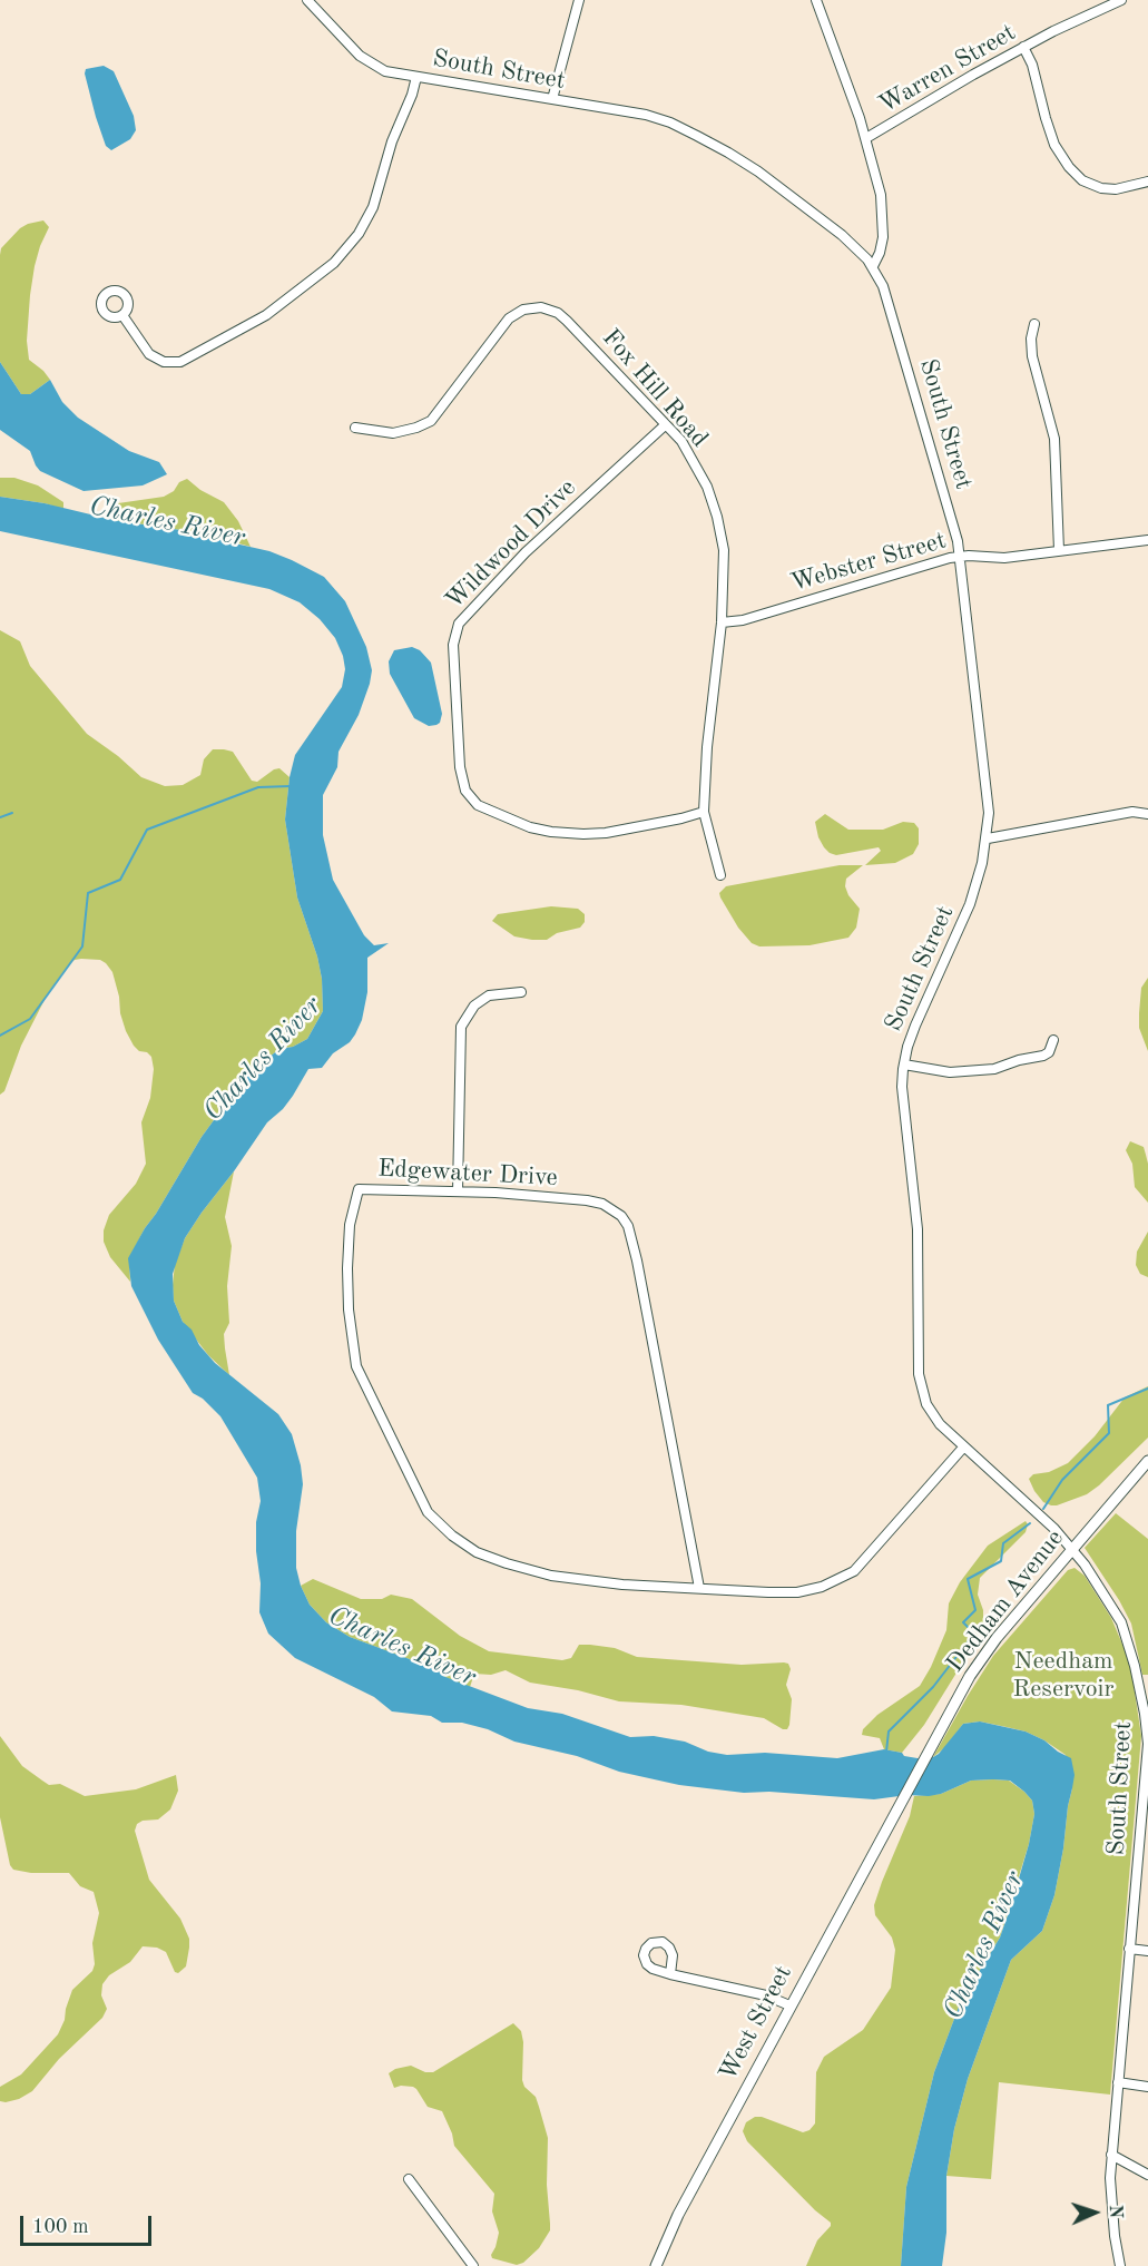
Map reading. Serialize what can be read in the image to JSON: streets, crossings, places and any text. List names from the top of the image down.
{
  "streets": {
    "main road": ["Dedham Avenue", "West Street"],
    "street": [
      "Warren Street",
      "South Street",
      "Fox Hill Road",
      "Wildwood Drive",
      "Webster Street",
      "Edgewater Drive"
    ]
  },
  "crossings": [
    ["South Street", "Webster Street"],
    ["South Street", "Edgewater Drive"],
    ["South Street", "Dedham Avenue"],
    ["Fox Hill Road", "Wildwood Drive"],
    ["Fox Hill Road", "Webster Street"],
    ["Dedham Avenue", "West Street"]
  ],
  "water": ["Charles River"],
  "parks": ["Needham Reservoir"],
  "scale_bar": "100 m",
  "north": "right"
}
